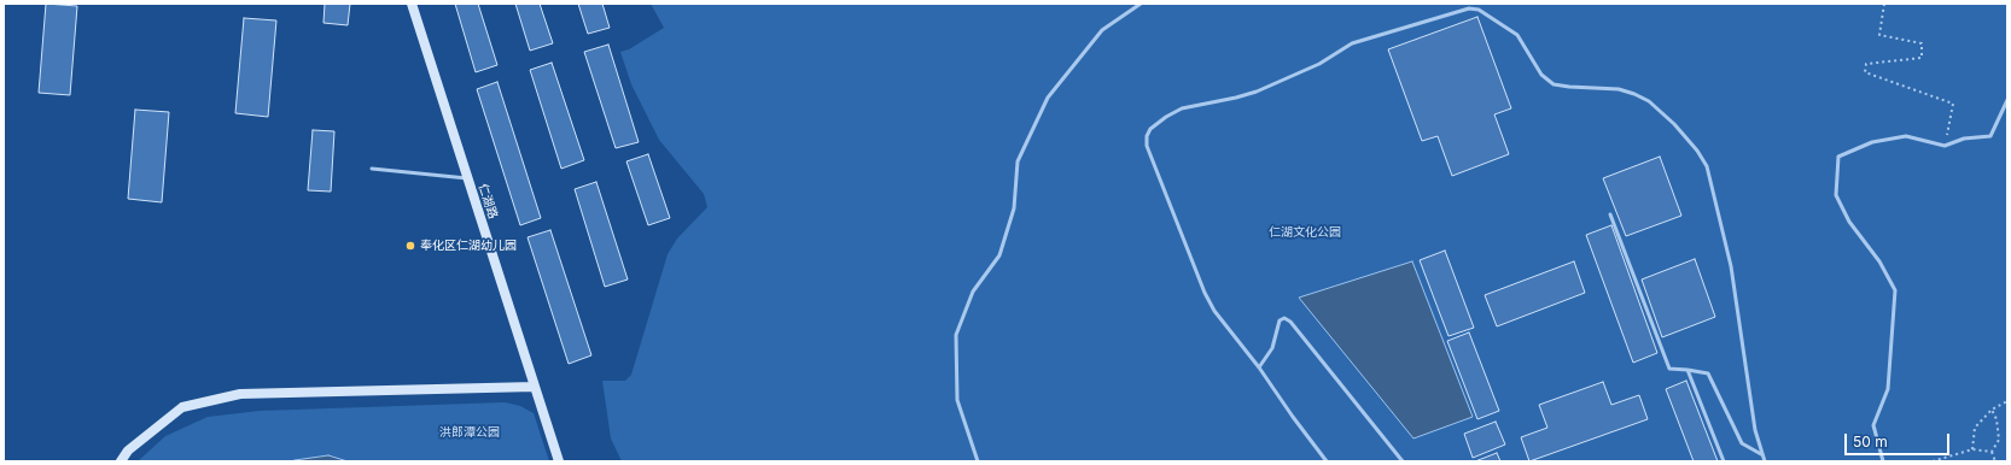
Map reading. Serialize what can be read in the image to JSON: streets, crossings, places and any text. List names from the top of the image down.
{
  "streets": {
    "street": ["仁湖路"]
  },
  "parks": ["仁湖文化公园", "洪郎潭公园"],
  "places": ["奉化区仁湖幼儿园"],
  "scale_bar": "50 m"
}
